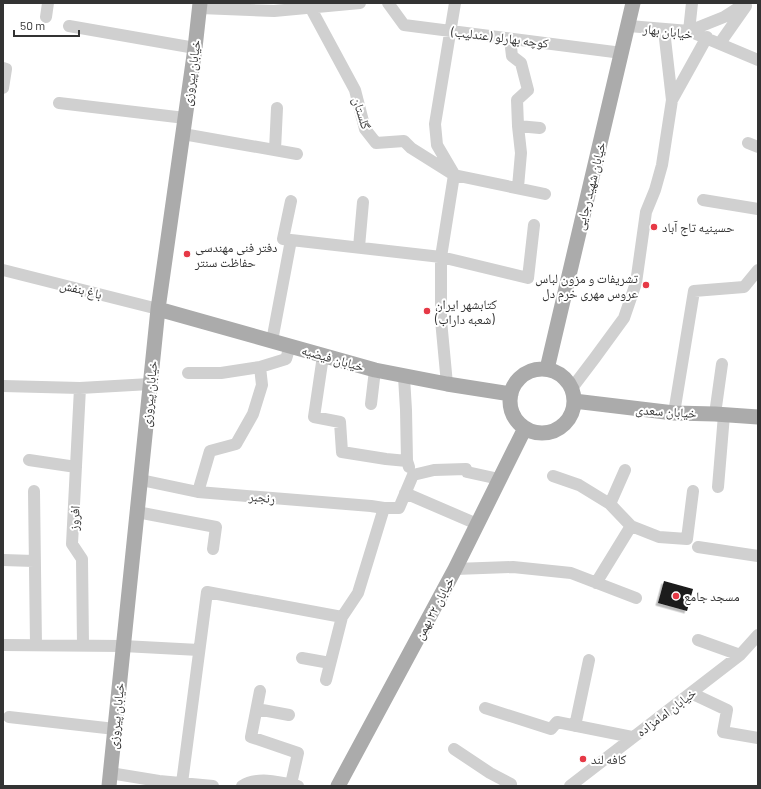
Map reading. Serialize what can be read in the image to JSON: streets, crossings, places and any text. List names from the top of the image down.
{
  "streets": {
    "main road": [
      "خیابان پیروزی",
      "خیابان شهید رجایی",
      "خیابان فیضیه",
      "خیابان سعدی",
      "خیابان ۲۲ بهمن"
    ],
    "street": [
      "خیابان بهار",
      "کوچه بهارلو (عندلیب)",
      "گلستان",
      "باغ بنفش",
      "رنجبر",
      "افروز",
      "خیابان امامزاده"
    ]
  },
  "crossings": [
    ["خیابان بهار", "خیابان شهید رجایی"],
    ["کوچه بهارلو (عندلیب)", "خیابان شهید رجایی"],
    ["خیابان پیروزی", "باغ بنفش"],
    ["خیابان پیروزی", "خیابان فیضیه"],
    ["خیابان پیروزی", "رنجبر"],
    ["خیابان شهید رجایی", "خیابان فیضیه"],
    ["خیابان شهید رجایی", "خیابان سعدی"],
    ["خیابان شهید رجایی", "خیابان ۲۲ بهمن"],
    ["باغ بنفش", "خیابان فیضیه"],
    ["خیابان فیضیه", "خیابان سعدی"],
    ["خیابان فیضیه", "خیابان ۲۲ بهمن"],
    ["خیابان سعدی", "خیابان ۲۲ بهمن"]
  ],
  "places": [
    "حسینیه تاج آباد",
    "دفتر فنی مهندسی حفاظت سنتر",
    "تشریفات و مزون لباس عروس مهری خرم دل",
    "کتابشهر ایران (شعبه داراب)",
    "مسجد جامع",
    "كافه لند"
  ],
  "scale_bar": "50 m"
}
